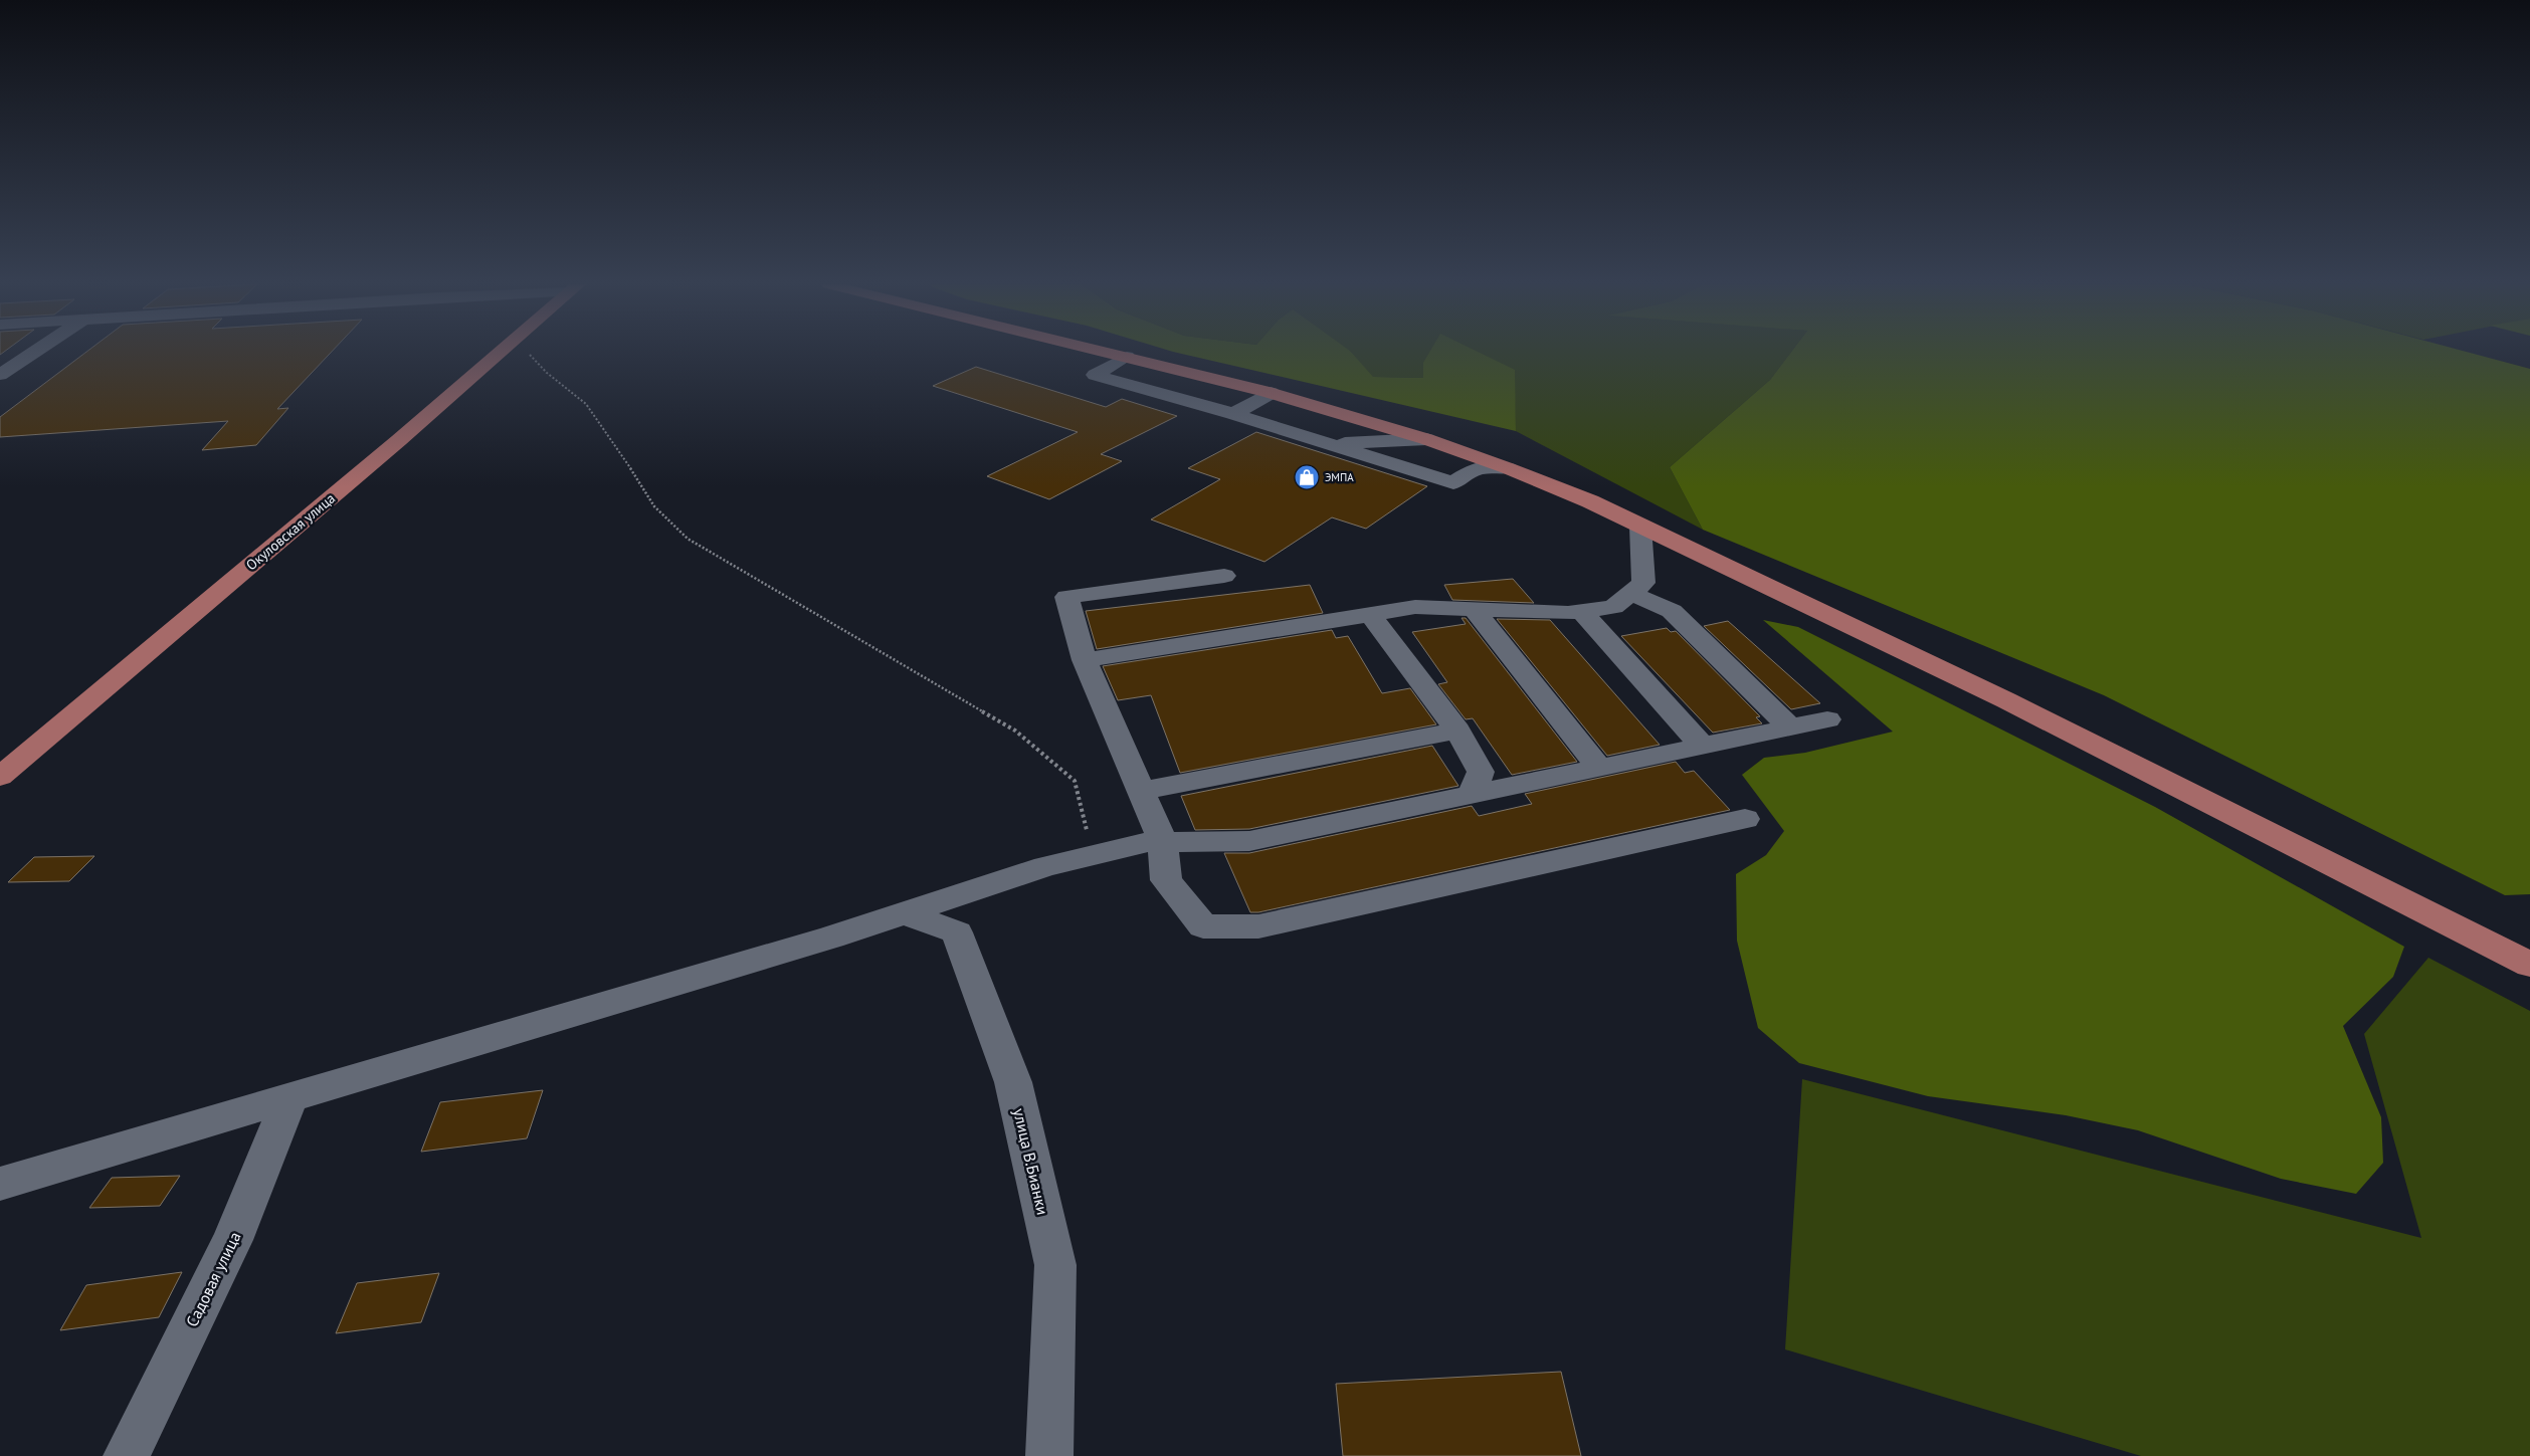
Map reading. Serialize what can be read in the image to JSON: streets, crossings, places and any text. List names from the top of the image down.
{
  "streets": {
    "main road": ["Окуловская улица"],
    "street": ["улица В.Бианки", "Садовая улица"]
  },
  "places": {
    "shop": ["ЭМПА"]
  }
}
